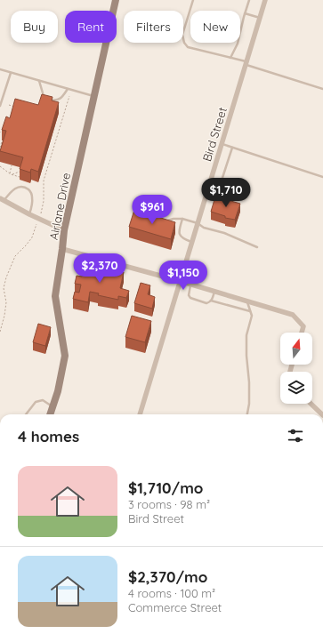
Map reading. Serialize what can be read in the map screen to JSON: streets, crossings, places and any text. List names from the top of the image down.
{
  "streets": {
    "street": ["Bird Street", "Airlane Drive"]
  },
  "north": "top",
  "page": {
    "chip": [
      "Buy",
      "Rent",
      "Filters",
      "New"
    ],
    "price": [
      "$1,710",
      "$961",
      "$2,370",
      "$1,150"
    ],
    "heading": "4 homes",
    "list": [
      {
        "name": "$1,710/mo",
        "note": "3 rooms · 98 m² · Bird Street"
      },
      {
        "name": "$2,370/mo",
        "note": "4 rooms · 100 m² · Commerce Street"
      }
    ]
  }
}
